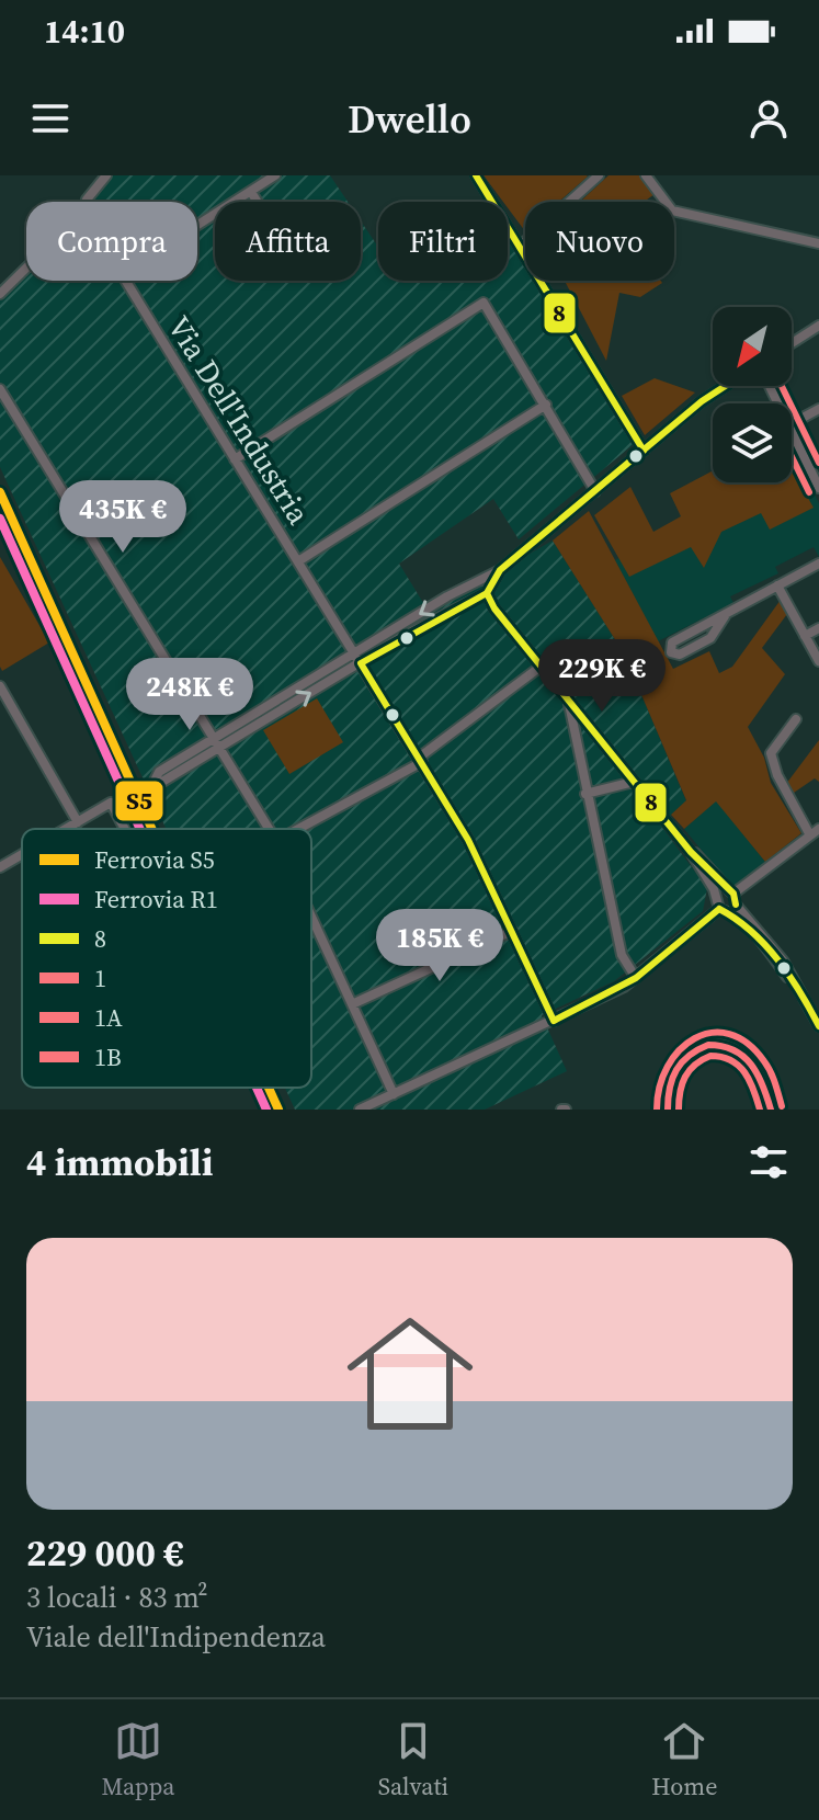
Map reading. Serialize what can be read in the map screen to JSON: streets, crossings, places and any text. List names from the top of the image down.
{
  "streets": {
    "street": ["Via Dell'Industria"]
  },
  "lines": [
    "transit line 8",
    "transit line 1A",
    "transit line 1",
    "rail line S5",
    "rail line R1",
    "transit line 1B"
  ],
  "legend": [
    "Ferrovia S5",
    "Ferrovia R1",
    "8",
    "1",
    "1A",
    "1B"
  ],
  "north": "bottom left",
  "page": {
    "status": "14:10",
    "header": "Dwello",
    "chip": [
      "Compra",
      "Affitta",
      "Filtri",
      "Nuovo"
    ],
    "price": [
      "435K €",
      "229K €",
      "248K €",
      "185K €"
    ],
    "heading": "4 immobili",
    "list": [
      {
        "name": "229 000 €",
        "note": "3 locali · 83 m² · Viale dell'Indipendenza"
      }
    ],
    "tabs": ["Mappa", "Salvati", "Home"]
  }
}
